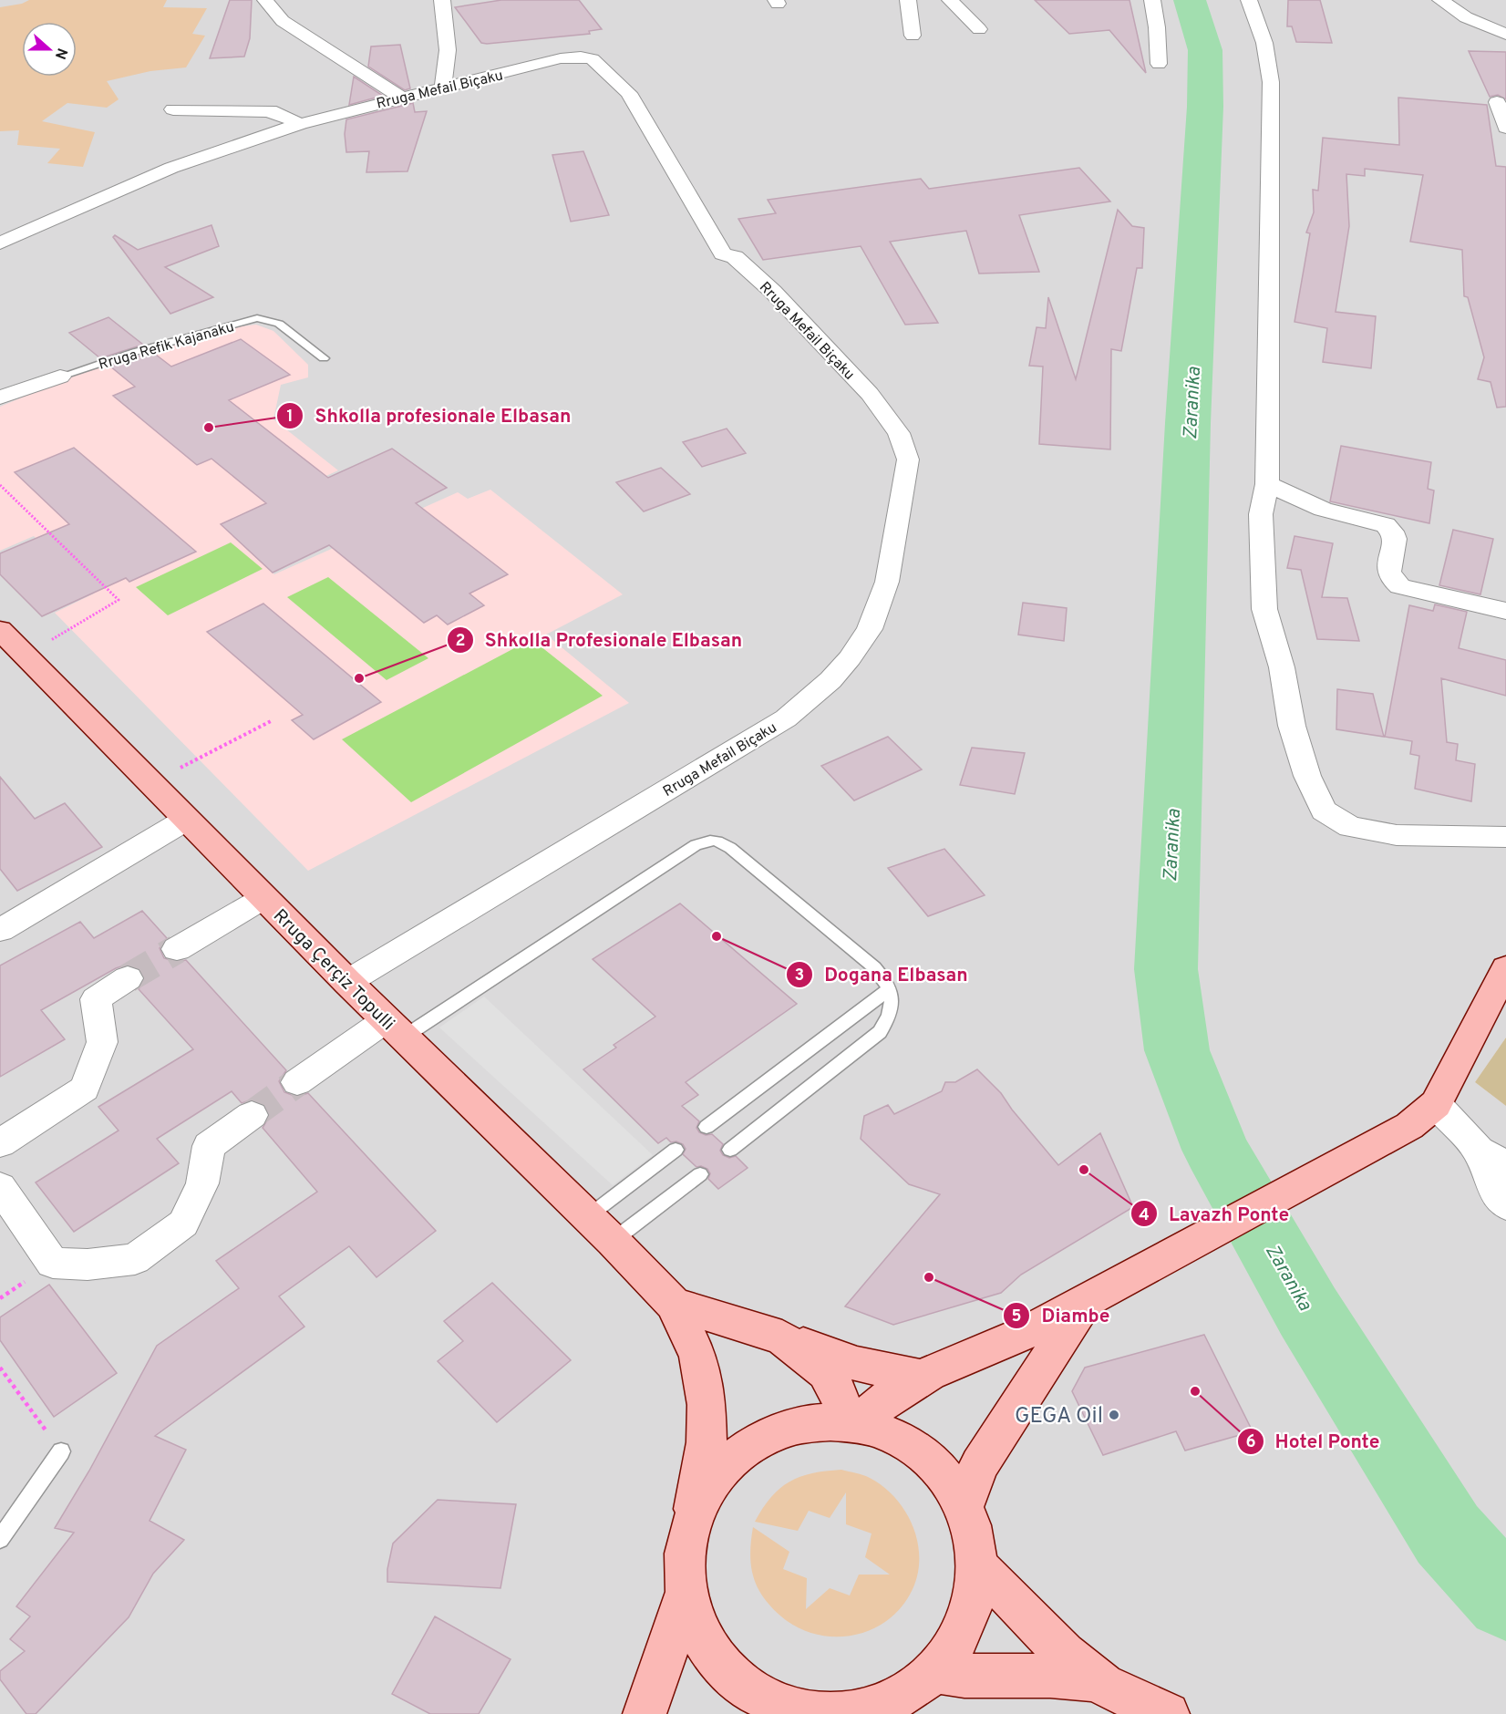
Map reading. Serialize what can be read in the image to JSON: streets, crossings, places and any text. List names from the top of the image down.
{
  "streets": {
    "main road": ["Rruga Çerçiz Topulli"],
    "street": ["Rruga Mefail Biçaku", "Rruga Refik Kajanaku"]
  },
  "crossings": [
    ["Rruga Mefail Biçaku", "Rruga Çerçiz Topulli"]
  ],
  "water": ["Zaranika"],
  "places": [
    "Shkolla profesionale Elbasan",
    "Shkolla Profesionale Elbasan",
    "Dogana Elbasan",
    "Lavazh Ponte",
    "Diambe",
    "Hotel Ponte",
    "GEGA Oil"
  ],
  "north": "right"
}
